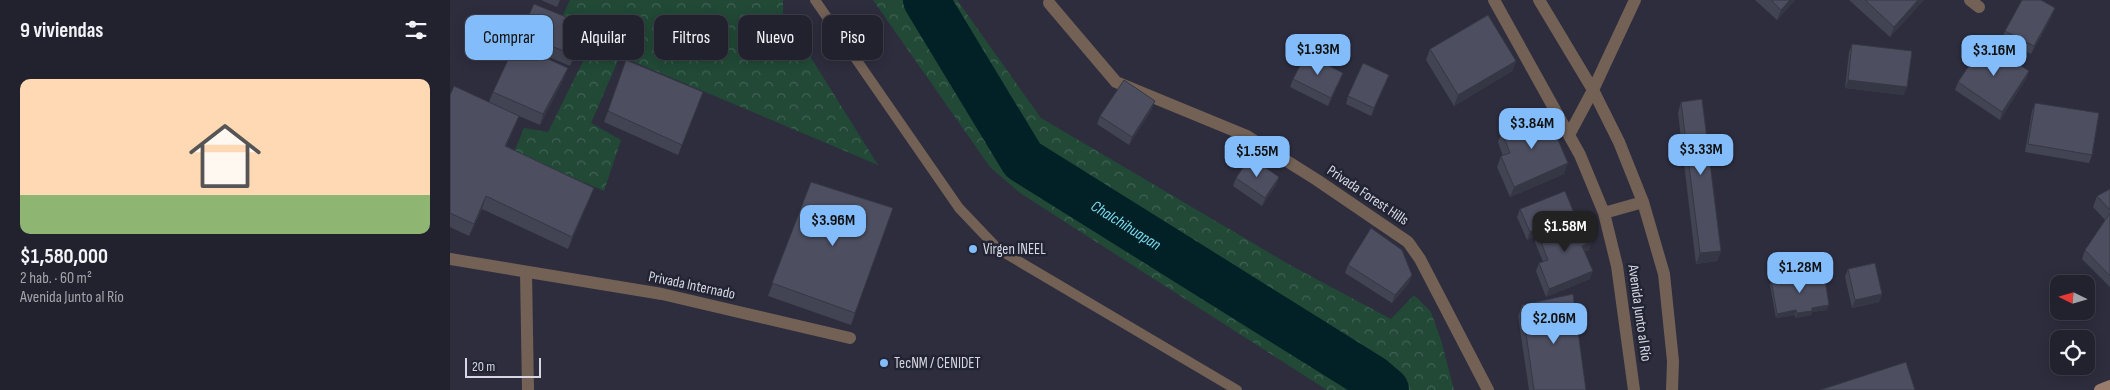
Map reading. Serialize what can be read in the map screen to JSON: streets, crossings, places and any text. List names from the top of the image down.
{
  "streets": {
    "street": ["Privada Forest Hills", "Privada Internado", "Avenida Junto al Río"]
  },
  "water": ["Chalchihuapan"],
  "places": ["Virgen INEEL", "TecNM / CENIDET"],
  "scale_bar": "20 m",
  "north": "left",
  "page": {
    "heading": "9 viviendas",
    "chip": [
      "Comprar",
      "Alquilar",
      "Filtros",
      "Nuevo",
      "Piso"
    ],
    "price": [
      "$1.93M",
      "$3.16M",
      "$3.84M",
      "$3.33M",
      "$1.55M",
      "$3.96M",
      "$1.58M",
      "$1.28M",
      "$2.06M"
    ],
    "list": [
      {
        "name": "$1,580,000",
        "note": "2 hab. · 60 m² · Avenida Junto al Río"
      }
    ],
    "scale": "20 m"
  }
}
